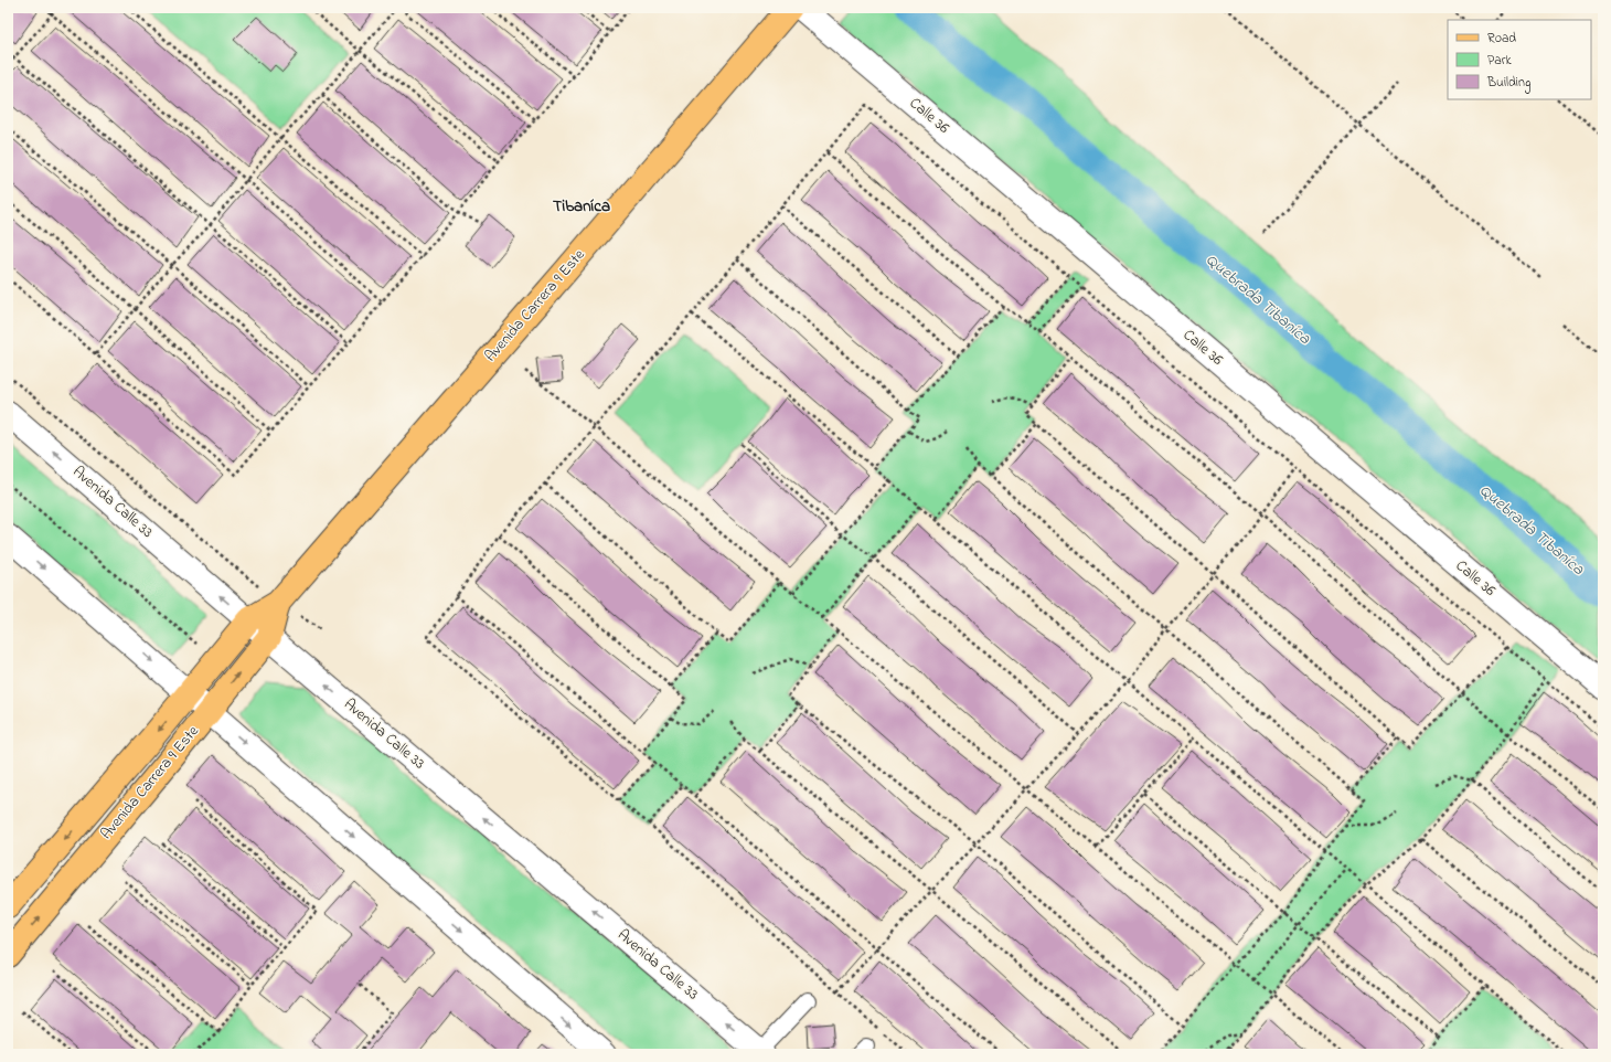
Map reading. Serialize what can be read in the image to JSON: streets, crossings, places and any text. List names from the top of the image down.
{
  "streets": {
    "main road": ["Avenida Carrera 9 Este"],
    "street": ["Calle 36", "Avenida Calle 33"]
  },
  "crossings": [
    ["Avenida Carrera 9 Este", "Avenida Calle 33"]
  ],
  "districts": ["Tibaníca"],
  "water": ["Quebrada Tibaníca"],
  "legend": ["Road", "Park", "Building"]
}
